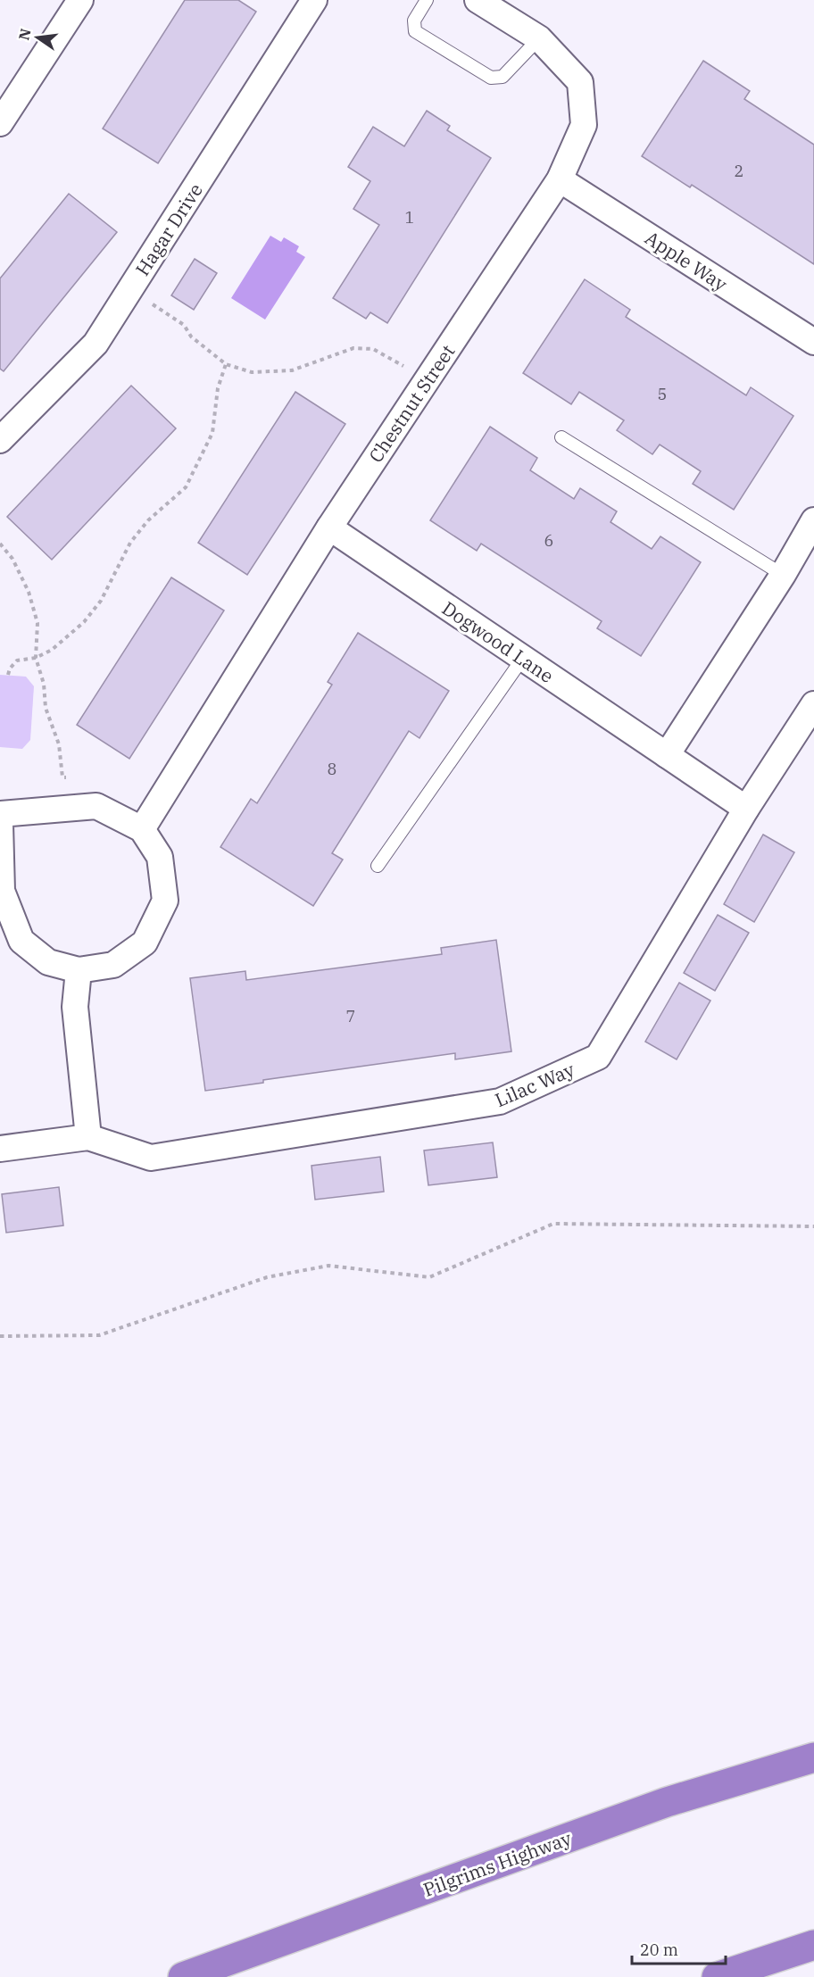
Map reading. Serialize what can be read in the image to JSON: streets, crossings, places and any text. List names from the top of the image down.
{
  "streets": {
    "highway": ["Pilgrims Highway"],
    "street": [
      "Hagar Drive",
      "Apple Way",
      "Chestnut Street",
      "Dogwood Lane",
      "Lilac Way"
    ]
  },
  "crossings": [
    ["Apple Way", "Chestnut Street"],
    ["Chestnut Street", "Dogwood Lane"],
    ["Dogwood Lane", "Lilac Way"]
  ],
  "house_numbers": [
    "2",
    "1",
    "5",
    "6",
    "8",
    "7"
  ],
  "scale_bar": "20 m",
  "north": "left"
}
